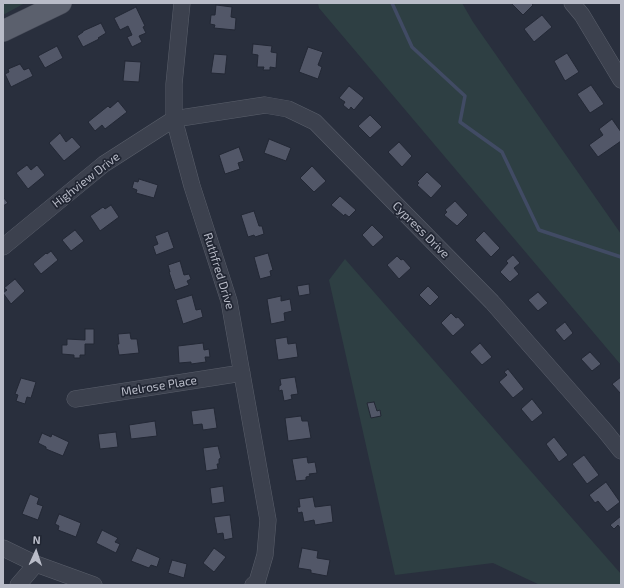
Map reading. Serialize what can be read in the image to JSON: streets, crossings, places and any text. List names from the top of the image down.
{
  "streets": {
    "street": [
      "Highview Drive",
      "Cypress Drive",
      "Ruthfred Drive",
      "Melrose Place"
    ]
  },
  "crossings": [
    ["Highview Drive", "Cypress Drive"],
    ["Highview Drive", "Ruthfred Drive"],
    ["Cypress Drive", "Ruthfred Drive"],
    ["Ruthfred Drive", "Melrose Place"]
  ],
  "north": "top"
}
